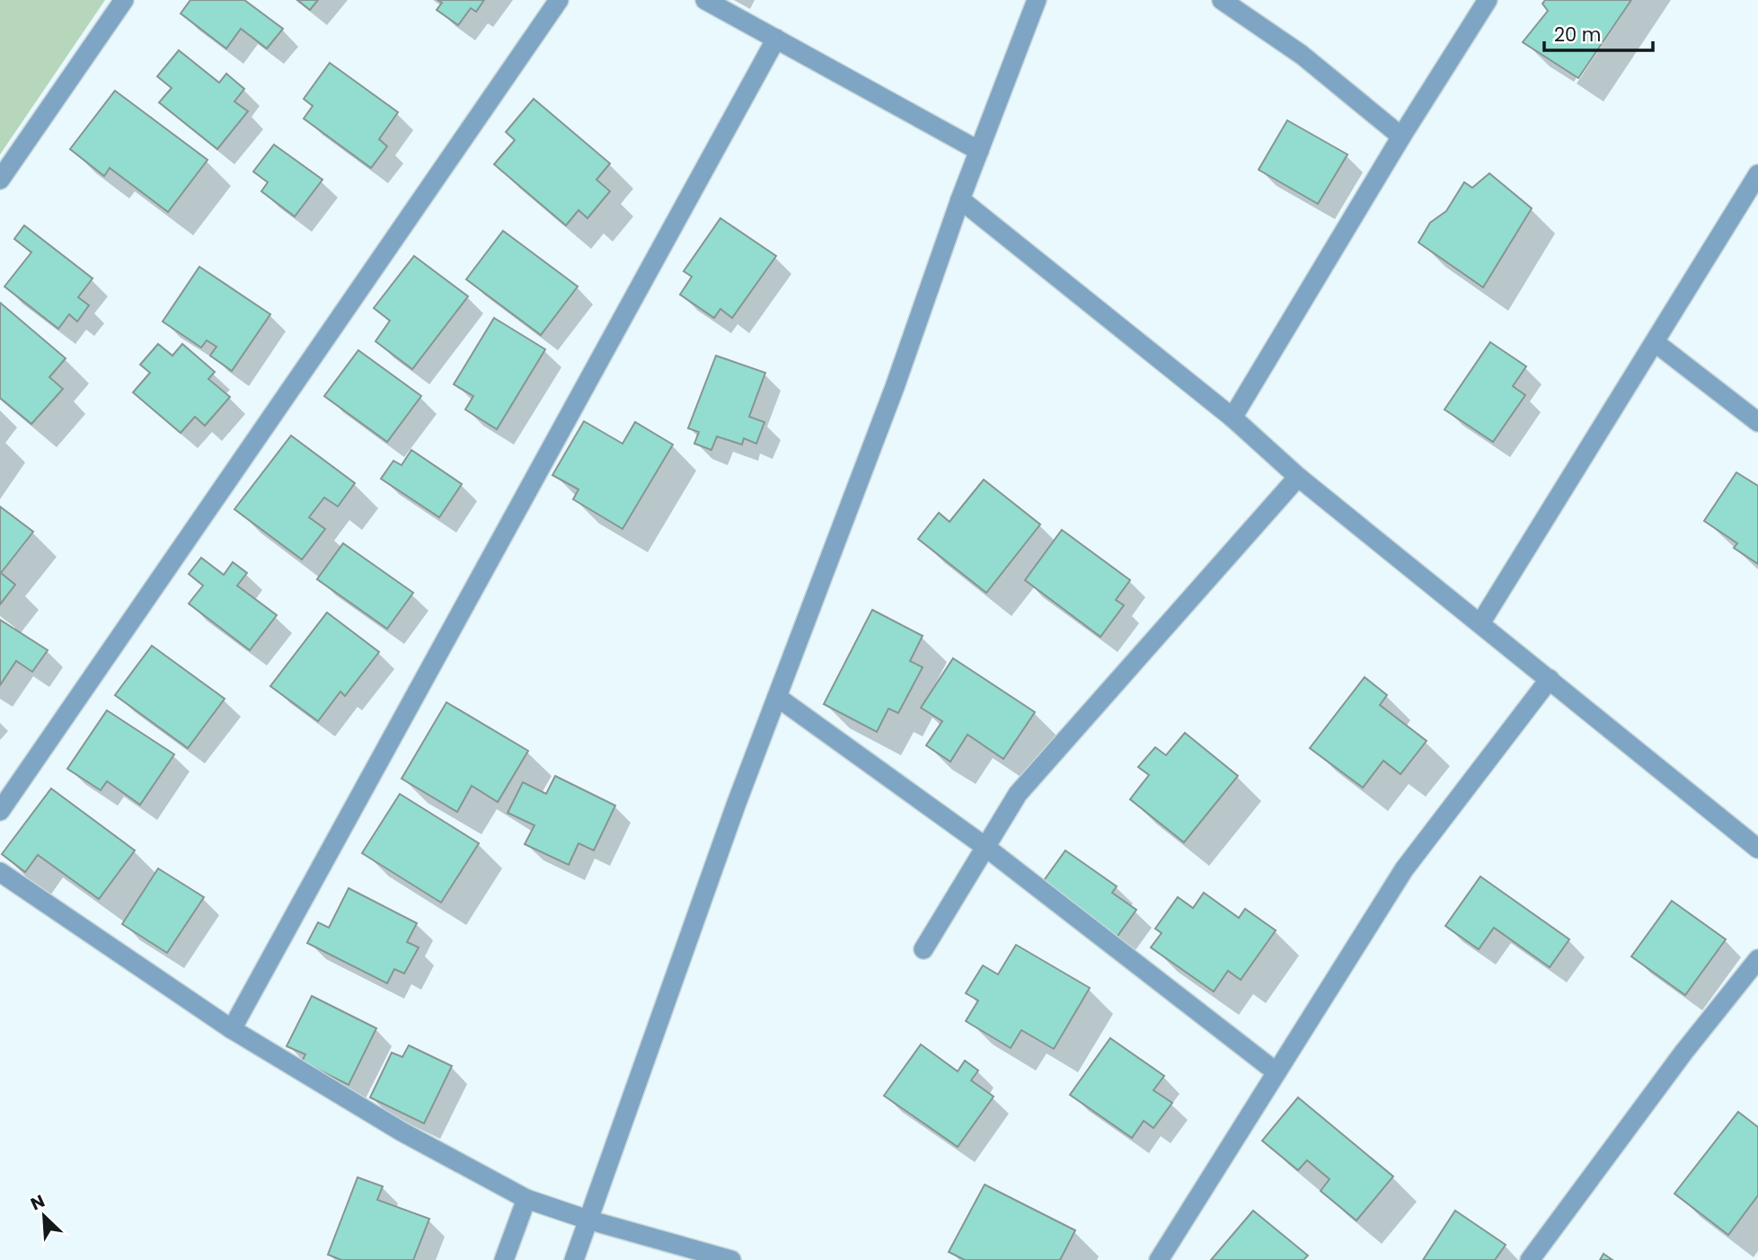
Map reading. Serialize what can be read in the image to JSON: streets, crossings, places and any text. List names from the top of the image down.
{
  "scale_bar": "20 m",
  "north": "top left"
}
